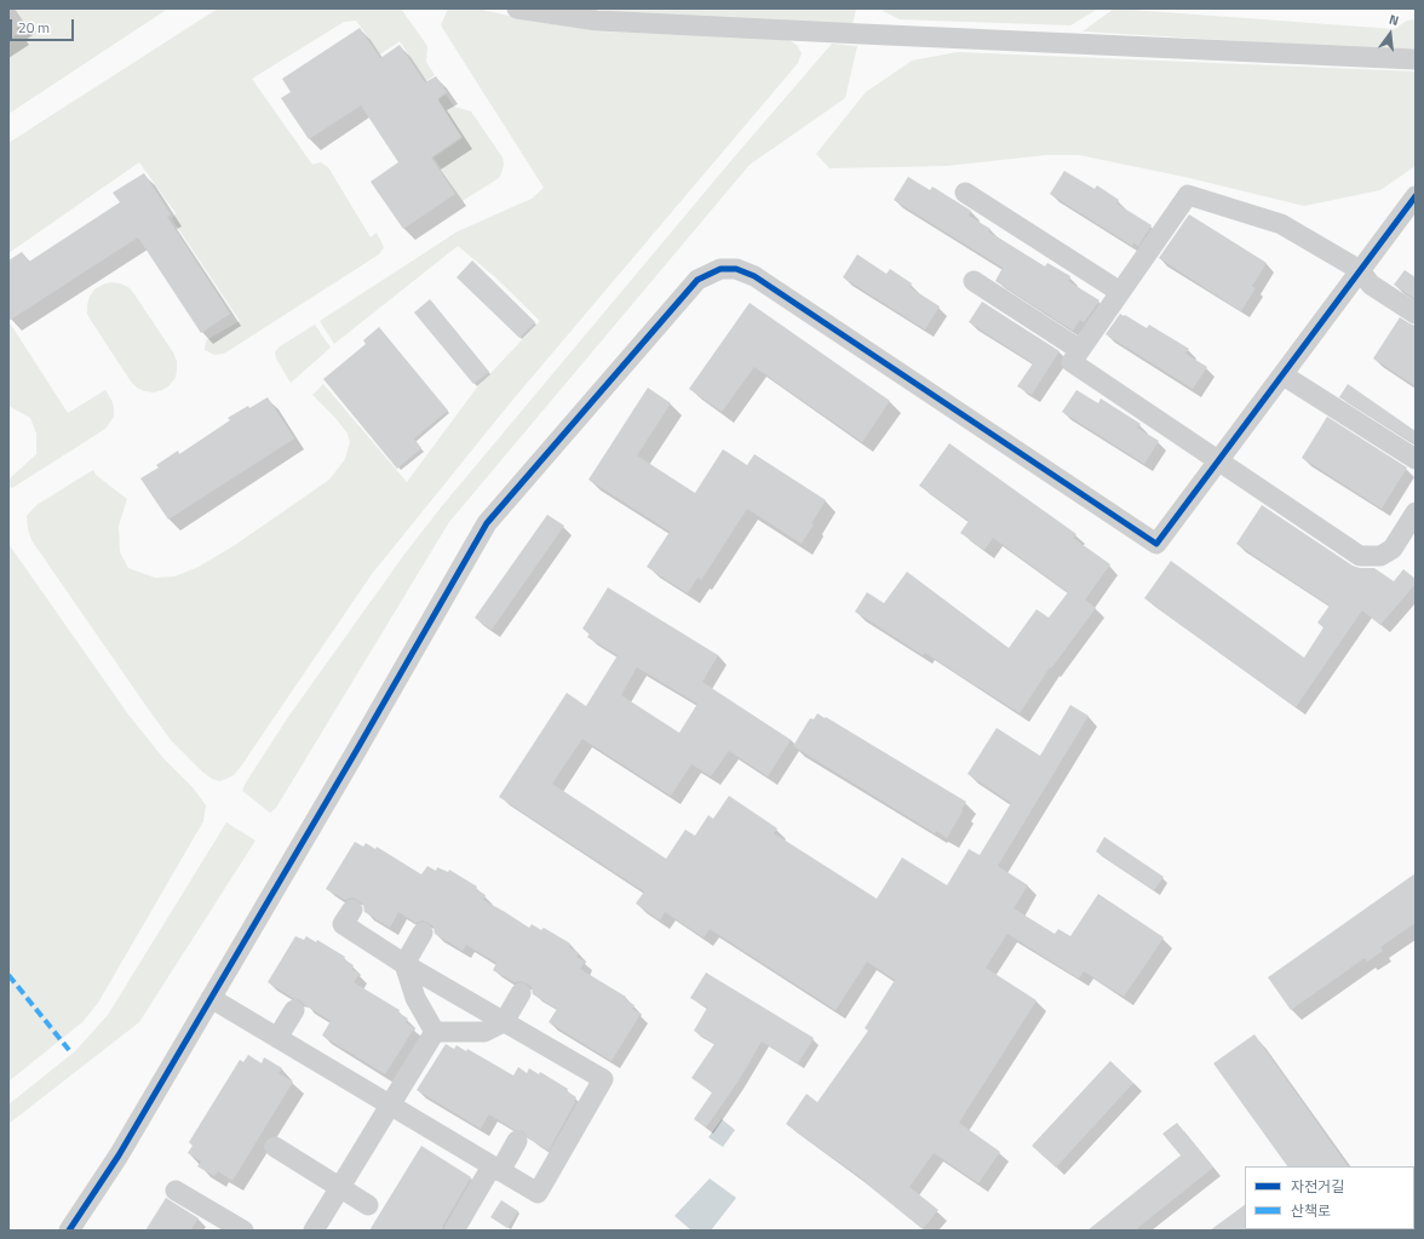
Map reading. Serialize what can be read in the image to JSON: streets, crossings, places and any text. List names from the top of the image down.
{
  "legend": ["자전거길", "산책로"],
  "scale_bar": "20 m",
  "north": "top"
}
